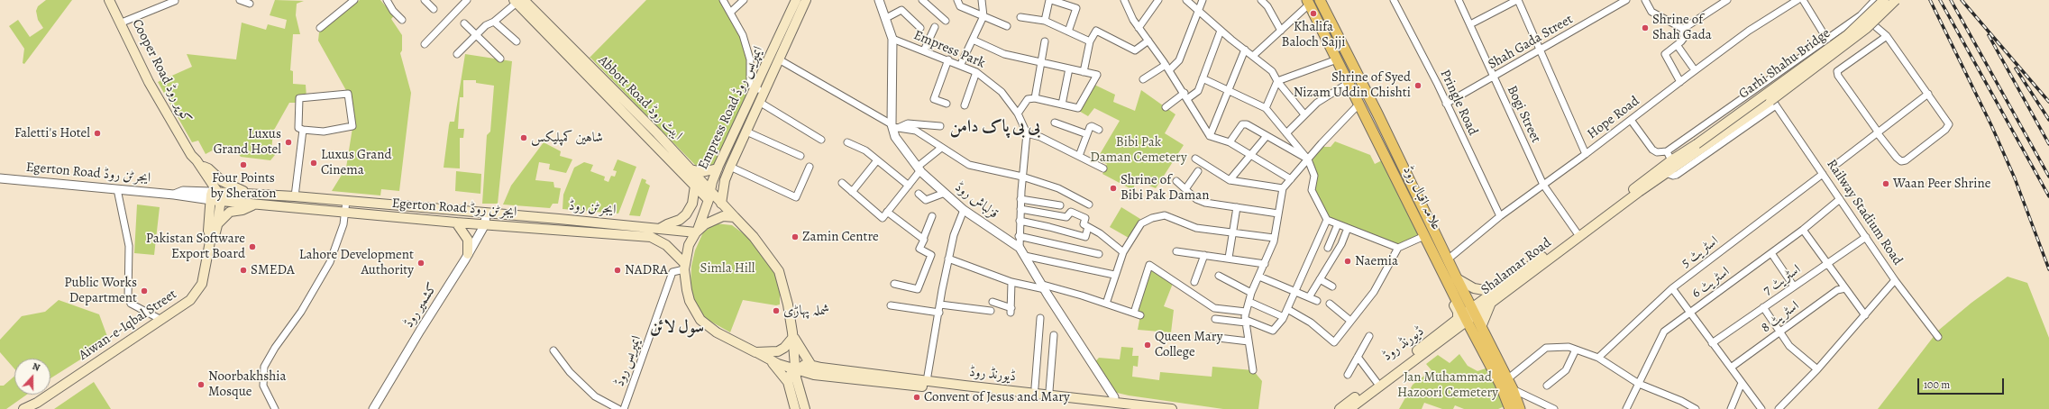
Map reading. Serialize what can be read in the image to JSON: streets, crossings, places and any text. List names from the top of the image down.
{
  "streets": {
    "main road": [
      "Garhi Shahu Bridge",
      "Cooper Road کوپر روڈ",
      "Abbott Road ایبٹ روڈ",
      "Empress Road ایمپریس روڈ",
      "Egerton Road ایجرٹن روڈ",
      "علامہ اقبال روڈ",
      "ایجرٹن روڈ",
      "Shalamar Road",
      "Aiwan-e-Iqbal Street",
      "ڈیورنڈ روڈ"
    ],
    "street": [
      "Shah Gada Street",
      "Empress Park",
      "Pringle Road",
      "Bogi Street",
      "Hope Road",
      "قزلباش روڈ",
      "Railway Stadium Road",
      "اسٹریٹ 5",
      "اسٹریٹ 7",
      "اسٹریٹ 6",
      "کشمیر روڈ",
      "اسٹریٹ 8",
      "ایمپریس روڈ"
    ]
  },
  "crossings": [
    ["Shah Gada Street", "Pringle Road"],
    ["Shah Gada Street", "Bogi Street"],
    ["Empress Park", "قزلباش روڈ"],
    ["Garhi Shahu Bridge", "Railway Stadium Road"],
    ["Garhi Shahu Bridge", "Shalamar Road"],
    ["Cooper Road کوپر روڈ", "Egerton Road ایجرٹن روڈ"],
    ["Cooper Road کوپر روڈ", "Aiwan-e-Iqbal Street"],
    ["Abbott Road ایبٹ روڈ", "Empress Road ایمپریس روڈ"],
    ["Abbott Road ایبٹ روڈ", "Egerton Road ایجرٹن روڈ"],
    ["Abbott Road ایبٹ روڈ", "ایجرٹن روڈ"],
    ["Abbott Road ایبٹ روڈ", "ڈیورنڈ روڈ"],
    ["Abbott Road ایبٹ روڈ", "ایمپریس روڈ"],
    ["Pringle Road", "Hope Road"],
    ["Empress Road ایمپریس روڈ", "Egerton Road ایجرٹن روڈ"],
    ["Empress Road ایمپریس روڈ", "ایجرٹن روڈ"],
    ["Empress Road ایمپریس روڈ", "ڈیورنڈ روڈ"],
    ["Empress Road ایمپریس روڈ", "ایمپریس روڈ"],
    ["Bogi Street", "Hope Road"],
    ["Bogi Street", "Shalamar Road"],
    ["Hope Road", "علامہ اقبال روڈ"],
    ["Egerton Road ایجرٹن روڈ", "ایجرٹن روڈ"],
    ["Egerton Road ایجرٹن روڈ", "کشمیر روڈ"],
    ["Egerton Road ایجرٹن روڈ", "Aiwan-e-Iqbal Street"],
    ["Egerton Road ایجرٹن روڈ", "ڈیورنڈ روڈ"],
    ["Egerton Road ایجرٹن روڈ", "ایمپریس روڈ"],
    ["علامہ اقبال روڈ", "Shalamar Road"],
    ["علامہ اقبال روڈ", "ڈیورنڈ روڈ"],
    ["قزلباش روڈ", "ڈیورنڈ روڈ"],
    ["ایجرٹن روڈ", "کشمیر روڈ"],
    ["ایجرٹن روڈ", "ڈیورنڈ روڈ"],
    ["ایجرٹن روڈ", "ایمپریس روڈ"],
    ["Railway Stadium Road", "اسٹریٹ 5"],
    ["Railway Stadium Road", "اسٹریٹ 7"],
    ["Railway Stadium Road", "اسٹریٹ 6"],
    ["ڈیورنڈ روڈ", "ایمپریس روڈ"]
  ],
  "districts": ["بی بی پاک دامن", "سول لائن"],
  "parks": ["Bibi Pak Daman Cemetery", "Simla Hill", "Jan Muhammad Hazoori Cemetery"],
  "places": [
    "Khalifa Baloch Sajji",
    "Shrine of Shah Gada",
    "Shrine of Syed Nizam Uddin Chishti",
    "Faletti's Hotel",
    "شاہین کمپلیکس",
    "Luxus Grand Hotel",
    "Luxus Grand Cinema",
    "Four Points by Sheraton",
    "Waan Peer Shrine",
    "Shrine of Bibi Pak Daman",
    "Zamin Centre",
    "Pakistan Software Export Board",
    "Naemia",
    "Lahore Development Authority",
    "SMEDA",
    "NADRA",
    "Public Works Department",
    "شملہ پہاڑی",
    "Queen Mary College",
    "Noorbakhshia Mosque",
    "Convent of Jesus and Mary"
  ],
  "scale_bar": "100 m",
  "north": "top"
}
